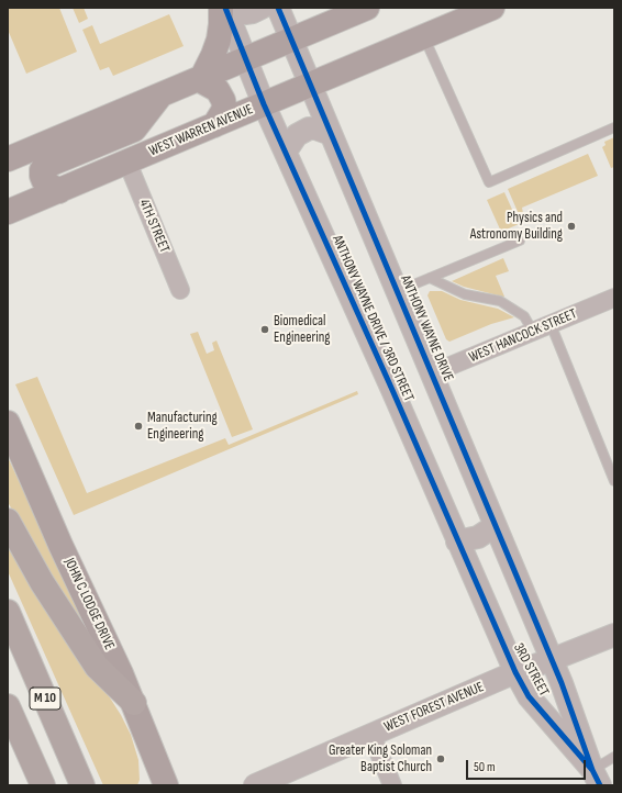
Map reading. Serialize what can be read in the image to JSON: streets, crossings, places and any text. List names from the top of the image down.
{
  "streets": {
    "highway": ["M 10"],
    "main road": ["WEST WARREN AVENUE", "JOHN C LODGE DRIVE"],
    "street": [
      "4TH STREET",
      "ANTHONY WAYNE DRIVE / 3RD STREET",
      "ANTHONY WAYNE DRIVE",
      "WEST HANCOCK STREET",
      "3RD STREET",
      "WEST FOREST AVENUE"
    ]
  },
  "crossings": [
    ["WEST WARREN AVENUE", "4TH STREET"],
    ["WEST WARREN AVENUE", "ANTHONY WAYNE DRIVE / 3RD STREET"],
    ["WEST WARREN AVENUE", "ANTHONY WAYNE DRIVE"],
    ["ANTHONY WAYNE DRIVE / 3RD STREET", "3RD STREET"],
    ["ANTHONY WAYNE DRIVE", "WEST HANCOCK STREET"],
    ["ANTHONY WAYNE DRIVE", "3RD STREET"],
    ["ANTHONY WAYNE DRIVE", "WEST FOREST AVENUE"],
    ["3RD STREET", "WEST FOREST AVENUE"]
  ],
  "places": [
    "Physics and Astronomy Building",
    "Biomedical Engineering",
    "Manufacturing Engineering",
    "Greater King Soloman Baptist Church"
  ],
  "scale_bar": "50 m"
}
